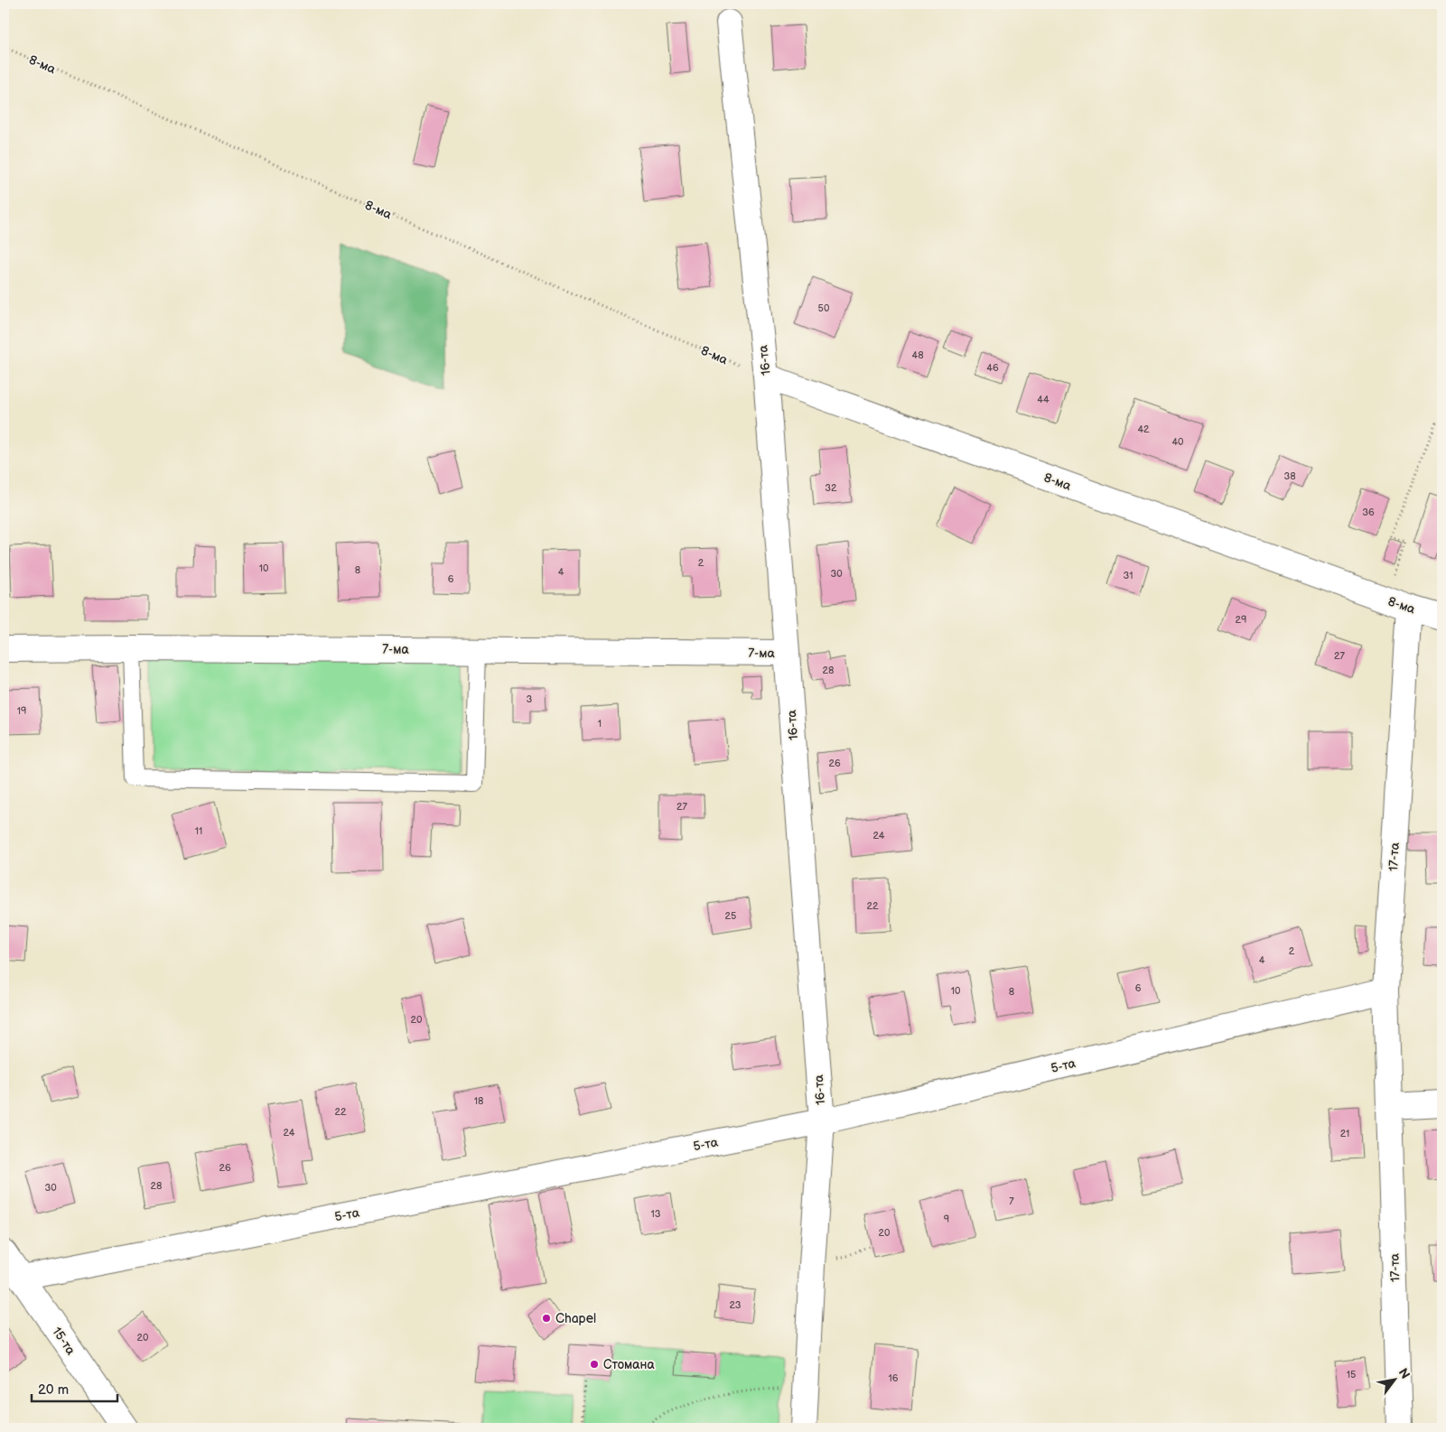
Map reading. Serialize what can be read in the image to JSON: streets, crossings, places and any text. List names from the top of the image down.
{
  "streets": {
    "street": [
      "8-ма",
      "16-та",
      "7-ма",
      "17-та",
      "5-та",
      "15-та"
    ]
  },
  "crossings": [
    ["8-ма", "16-та"],
    ["8-ма", "17-та"],
    ["16-та", "7-ма"],
    ["16-та", "5-та"],
    ["17-та", "5-та"],
    ["5-та", "15-та"]
  ],
  "places": ["Chapel", "Стомана"],
  "house_numbers": [
    "50",
    "48",
    "46",
    "44",
    "42",
    "40",
    "38",
    "32",
    "36",
    "2",
    "10",
    "8",
    "4",
    "30",
    "31",
    "6",
    "29",
    "27",
    "28",
    "3",
    "19",
    "1",
    "26",
    "27",
    "11",
    "24",
    "22",
    "25",
    "2",
    "4",
    "6",
    "10",
    "8",
    "20",
    "18",
    "22",
    "24",
    "21",
    "26",
    "28",
    "30",
    "7",
    "13",
    "9",
    "20",
    "23",
    "20",
    "15",
    "16"
  ],
  "scale_bar": "20 m",
  "north": "top right"
}
